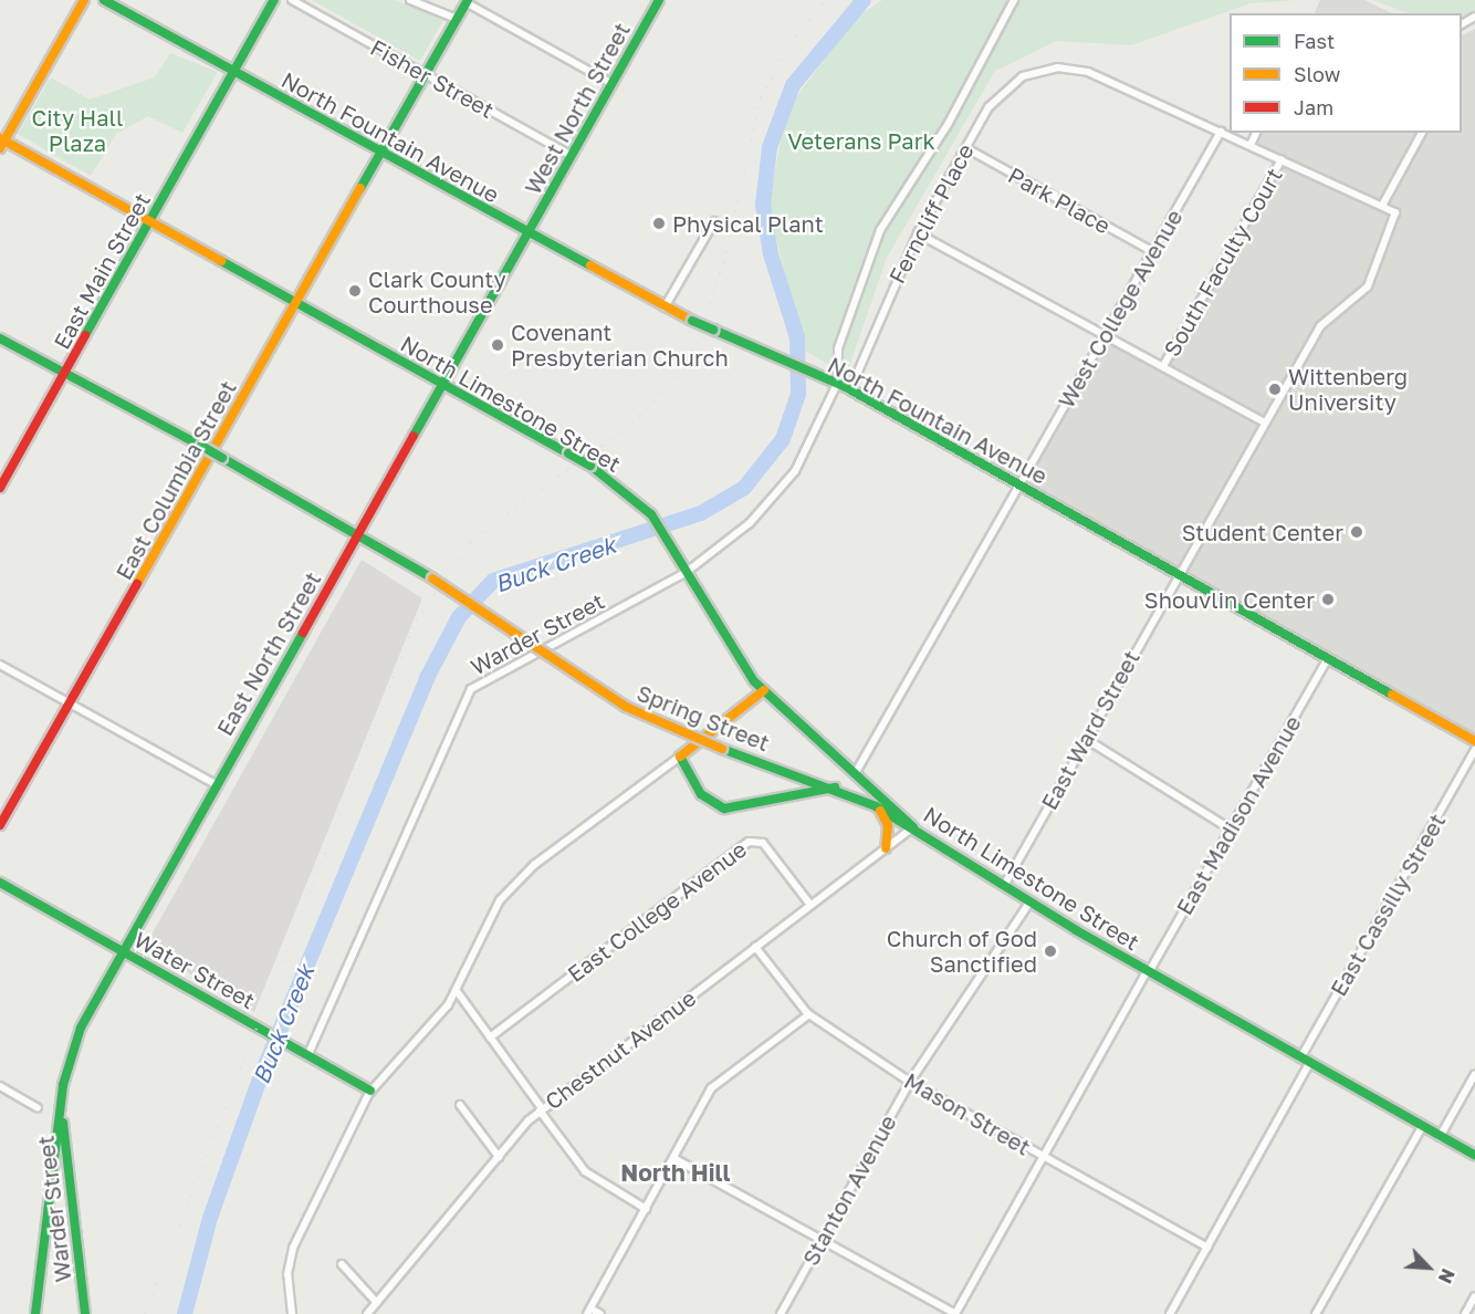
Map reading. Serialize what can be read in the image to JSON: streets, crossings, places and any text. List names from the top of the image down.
{
  "streets": {
    "main road": [
      "West North Street",
      "North Fountain Avenue",
      "East Main Street",
      "North Limestone Street",
      "East Columbia Street",
      "Warder Street",
      "East North Street",
      "Spring Street",
      "Water Street"
    ],
    "street": [
      "Fisher Street",
      "Park Place",
      "Ferncliff Place",
      "South Faculty Court",
      "West College Avenue",
      "East Ward Street",
      "East Madison Avenue",
      "East Cassilly Street",
      "East College Avenue",
      "Chestnut Avenue",
      "Mason Street",
      "Stanton Avenue"
    ]
  },
  "crossings": [
    ["Fisher Street", "West North Street"],
    ["Fisher Street", "East Columbia Street"],
    ["West North Street", "North Fountain Avenue"],
    ["West North Street", "East North Street"],
    ["North Fountain Avenue", "Ferncliff Place"],
    ["North Fountain Avenue", "East Main Street"],
    ["North Fountain Avenue", "West College Avenue"],
    ["North Fountain Avenue", "East Columbia Street"],
    ["North Fountain Avenue", "Warder Street"],
    ["North Fountain Avenue", "East North Street"],
    ["North Fountain Avenue", "East Ward Street"],
    ["North Fountain Avenue", "East Madison Avenue"],
    ["Park Place", "Ferncliff Place"],
    ["Park Place", "West College Avenue"],
    ["Ferncliff Place", "West College Avenue"],
    ["East Main Street", "North Limestone Street"],
    ["East Main Street", "Spring Street"],
    ["North Limestone Street", "East Columbia Street"],
    ["North Limestone Street", "Warder Street"],
    ["North Limestone Street", "East North Street"],
    ["North Limestone Street", "Spring Street"],
    ["North Limestone Street", "East Ward Street"],
    ["North Limestone Street", "East Madison Avenue"],
    ["North Limestone Street", "East Cassilly Street"],
    ["North Limestone Street", "Chestnut Avenue"],
    ["North Limestone Street", "Stanton Avenue"],
    ["Warder Street", "East North Street"],
    ["Warder Street", "Water Street"],
    ["East North Street", "Spring Street"],
    ["East North Street", "Water Street"],
    ["Spring Street", "Chestnut Avenue"],
    ["East Madison Avenue", "Mason Street"],
    ["East Cassilly Street", "Mason Street"],
    ["East College Avenue", "Chestnut Avenue"],
    ["Chestnut Avenue", "Mason Street"],
    ["Mason Street", "Stanton Avenue"]
  ],
  "districts": ["North Hill"],
  "water": ["Buck Creek"],
  "parks": ["City Hall Plaza", "Veterans Park"],
  "places": [
    "Physical Plant",
    "Clark County Courthouse",
    "Covenant Presbyterian Church",
    "Wittenberg University",
    "Student Center",
    "Shouvlin Center",
    "Church of God Sanctified"
  ],
  "legend": ["Fast", "Slow", "Jam"],
  "north": "bottom right"
}
